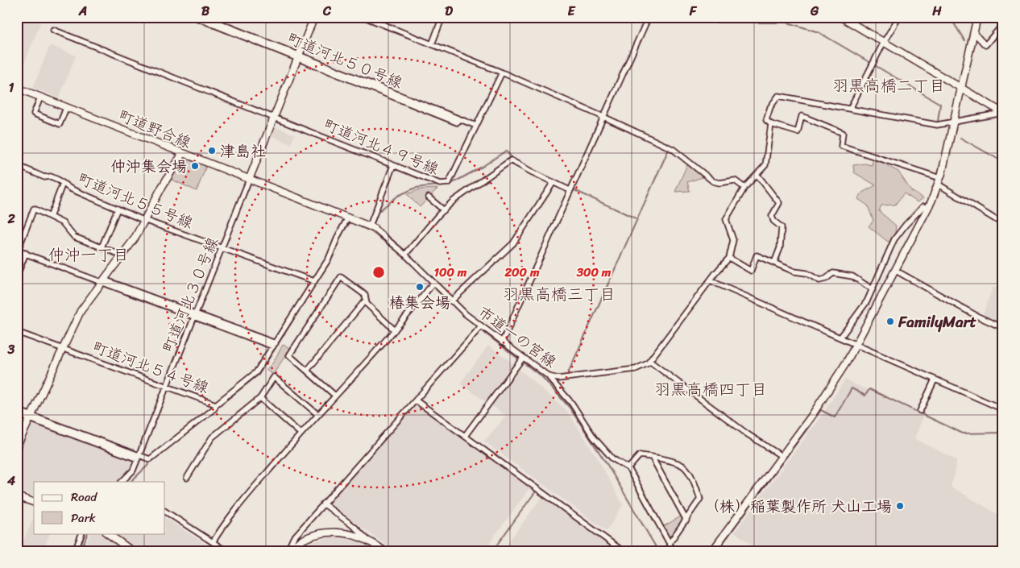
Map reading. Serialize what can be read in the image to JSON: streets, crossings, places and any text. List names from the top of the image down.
{
  "streets": {
    "street": [
      "町道河北５０号線",
      "町道野合線",
      "町道河北４９号線",
      "町道河北５５号線",
      "町道河北３０号線",
      "市道一の宮線",
      "町道河北５４号線"
    ]
  },
  "crossings": [
    ["町道河北５０号線", "町道河北４９号線"],
    ["町道野合線", "町道河北３０号線"],
    ["町道野合線", "市道一の宮線"],
    ["町道野合線", "町道河北５４号線"],
    ["町道河北５５号線", "町道河北３０号線"],
    ["町道河北５５号線", "町道河北５４号線"],
    ["町道河北３０号線", "町道河北５４号線"]
  ],
  "districts": [
    "羽黒高橋二丁目",
    "仲沖一丁目",
    "羽黒高橋三丁目",
    "羽黒高橋四丁目"
  ],
  "places": [
    "津島社",
    "仲沖集会場",
    "椿集会場",
    "FamilyMart",
    "（株）稲葉製作所 犬山工場"
  ],
  "legend": ["Road", "Park"],
  "grid": {
    "columns": [
      "A",
      "B",
      "C",
      "D",
      "E",
      "F",
      "G",
      "H"
    ],
    "rows": [
      "1",
      "2",
      "3",
      "4"
    ]
  },
  "rings": ["100 m", "200 m", "300 m"]
}
